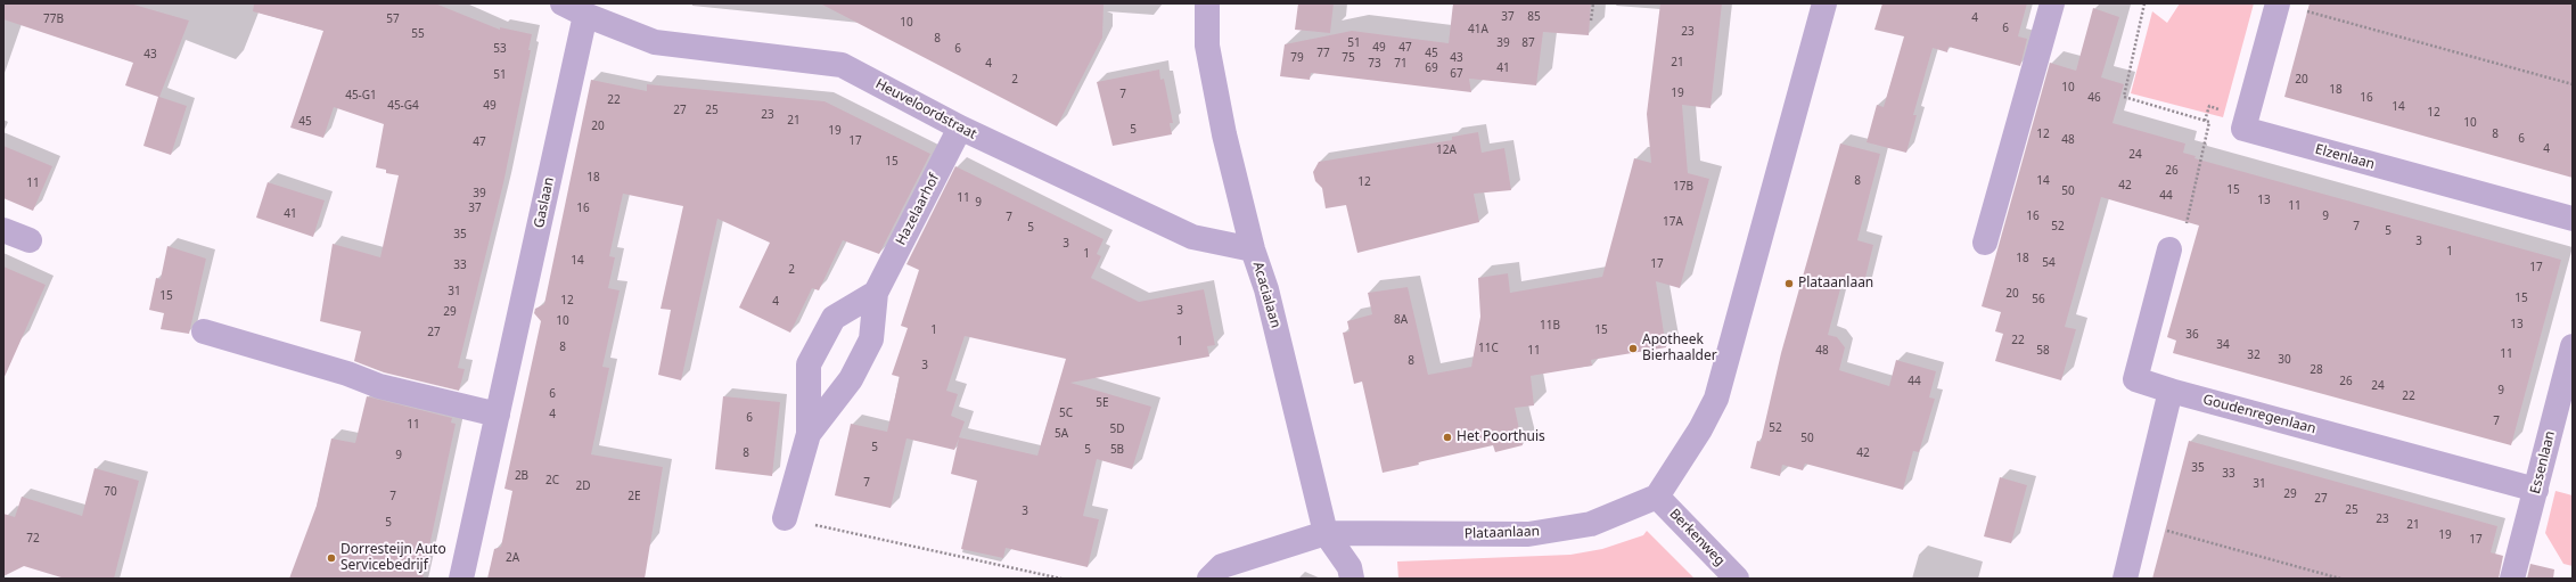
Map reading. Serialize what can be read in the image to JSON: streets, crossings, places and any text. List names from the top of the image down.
{
  "streets": {
    "street": [
      "Heuveloordstraat",
      "Elzenlaan",
      "Gaslaan",
      "Hazelaarhof",
      "Acacialaan",
      "Goudenregenlaan",
      "Essenlaan",
      "Plataanlaan",
      "Berkenweg"
    ]
  },
  "crossings": [
    ["Heuveloordstraat", "Gaslaan"],
    ["Heuveloordstraat", "Hazelaarhof"],
    ["Heuveloordstraat", "Acacialaan"],
    ["Acacialaan", "Plataanlaan"],
    ["Goudenregenlaan", "Essenlaan"],
    ["Plataanlaan", "Berkenweg"]
  ],
  "places": [
    "Plataanlaan",
    "Apotheek Bierhaalder",
    "Het Poorthuis",
    "Dorresteijn Auto Servicebedrijf"
  ],
  "house_numbers": [
    "37",
    "85",
    "4",
    "77B",
    "57",
    "10",
    "6",
    "41A",
    "23",
    "55",
    "8",
    "51",
    "39",
    "87",
    "49",
    "47",
    "53",
    "6",
    "77",
    "45",
    "43",
    "79",
    "75",
    "43",
    "21",
    "4",
    "73",
    "71",
    "69",
    "41",
    "67",
    "51",
    "2",
    "20",
    "10",
    "18",
    "19",
    "7",
    "45-G1",
    "46",
    "16",
    "22",
    "45-G4",
    "49",
    "14",
    "27",
    "25",
    "12",
    "23",
    "21",
    "45",
    "10",
    "20",
    "5",
    "19",
    "12",
    "8",
    "6",
    "48",
    "17",
    "47",
    "4",
    "12A",
    "24",
    "15",
    "26",
    "18",
    "8",
    "14",
    "12",
    "11",
    "42",
    "17B",
    "15",
    "50",
    "39",
    "44",
    "11",
    "13",
    "9",
    "11",
    "37",
    "16",
    "41",
    "16",
    "9",
    "7",
    "17A",
    "52",
    "7",
    "5",
    "5",
    "35",
    "3",
    "3",
    "1",
    "1",
    "18",
    "14",
    "54",
    "17",
    "33",
    "17",
    "2",
    "31",
    "20",
    "15",
    "15",
    "56",
    "12",
    "4",
    "3",
    "29",
    "8A",
    "10",
    "13",
    "11B",
    "1",
    "15",
    "27",
    "36",
    "22",
    "1",
    "34",
    "8",
    "11C",
    "11",
    "48",
    "58",
    "11",
    "32",
    "30",
    "8",
    "3",
    "28",
    "44",
    "26",
    "24",
    "9",
    "6",
    "22",
    "5E",
    "5C",
    "4",
    "6",
    "7",
    "11",
    "52",
    "5D",
    "5A",
    "50",
    "5",
    "5",
    "5B",
    "8",
    "42",
    "9",
    "35",
    "33",
    "2B",
    "2C",
    "7",
    "31",
    "2D",
    "70",
    "29",
    "7",
    "2E",
    "27",
    "25",
    "3",
    "23",
    "5",
    "21",
    "19",
    "72",
    "17",
    "2A"
  ]
}
